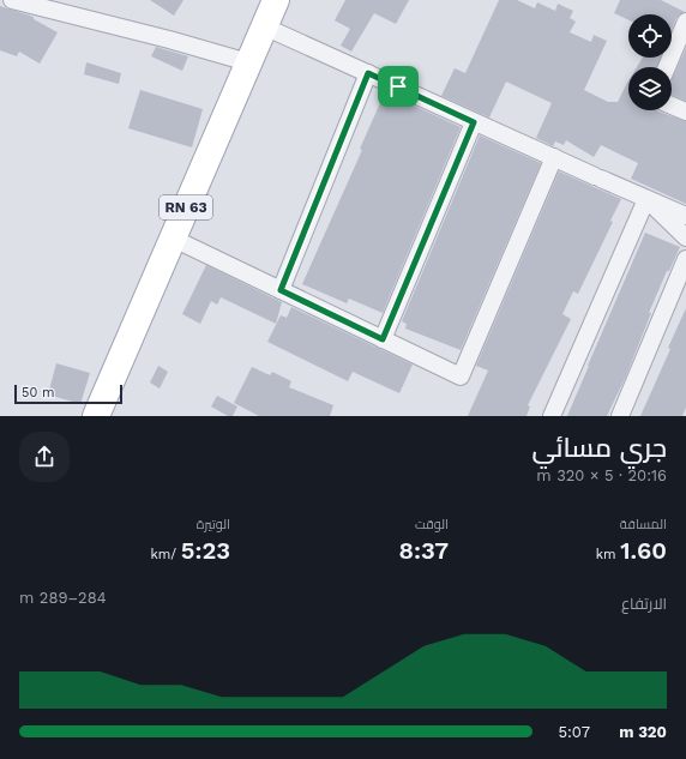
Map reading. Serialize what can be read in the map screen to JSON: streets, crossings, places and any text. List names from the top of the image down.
{
  "streets": {
    "main road": ["RN 63"]
  },
  "scale_bar": "50 m",
  "page": {
    "scale": "50 m",
    "heading": ["جري مسائي", "20:16 · 5 × 320 m"],
    "stats": [
      ["المسافة", "1.60 km"],
      ["الوقت", "8:37"],
      ["الوتيرة", "5:23 /km"]
    ],
    "chart": ["الارتفاع", "284–289 m"],
    "list": [
      {
        "name": "320 m",
        "note": "5:07"
      }
    ]
  }
}
